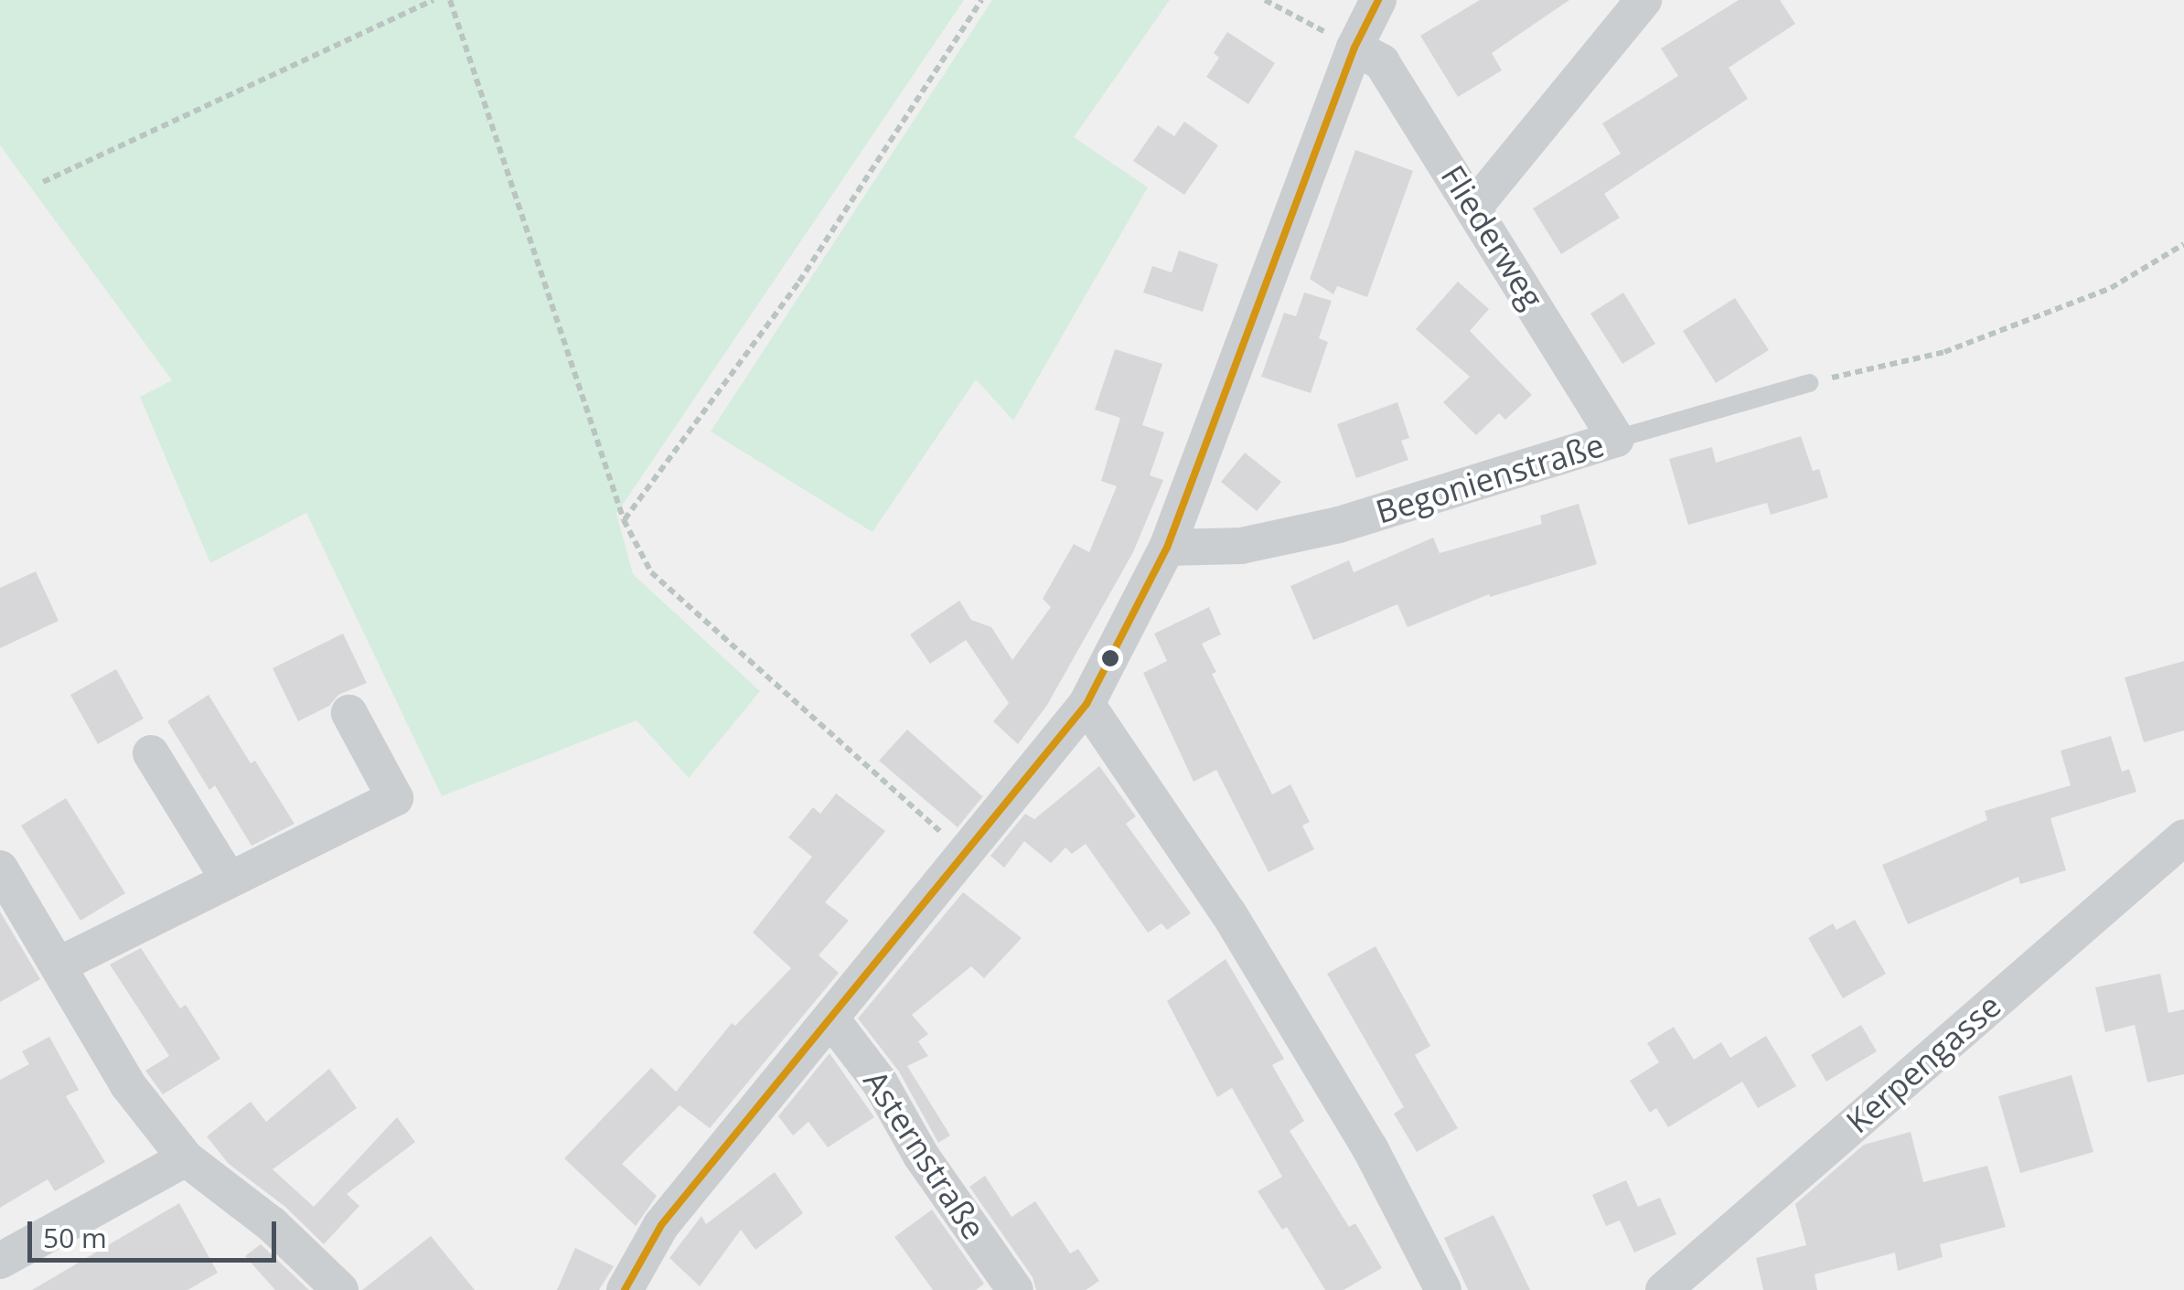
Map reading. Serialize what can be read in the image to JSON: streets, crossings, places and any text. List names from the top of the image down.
{
  "streets": {
    "street": [
      "Fliederweg",
      "Begonienstraße",
      "Kerpengasse",
      "Asternstraße"
    ]
  },
  "crossings": [
    ["Fliederweg", "Begonienstraße"]
  ],
  "scale_bar": "50 m"
}
